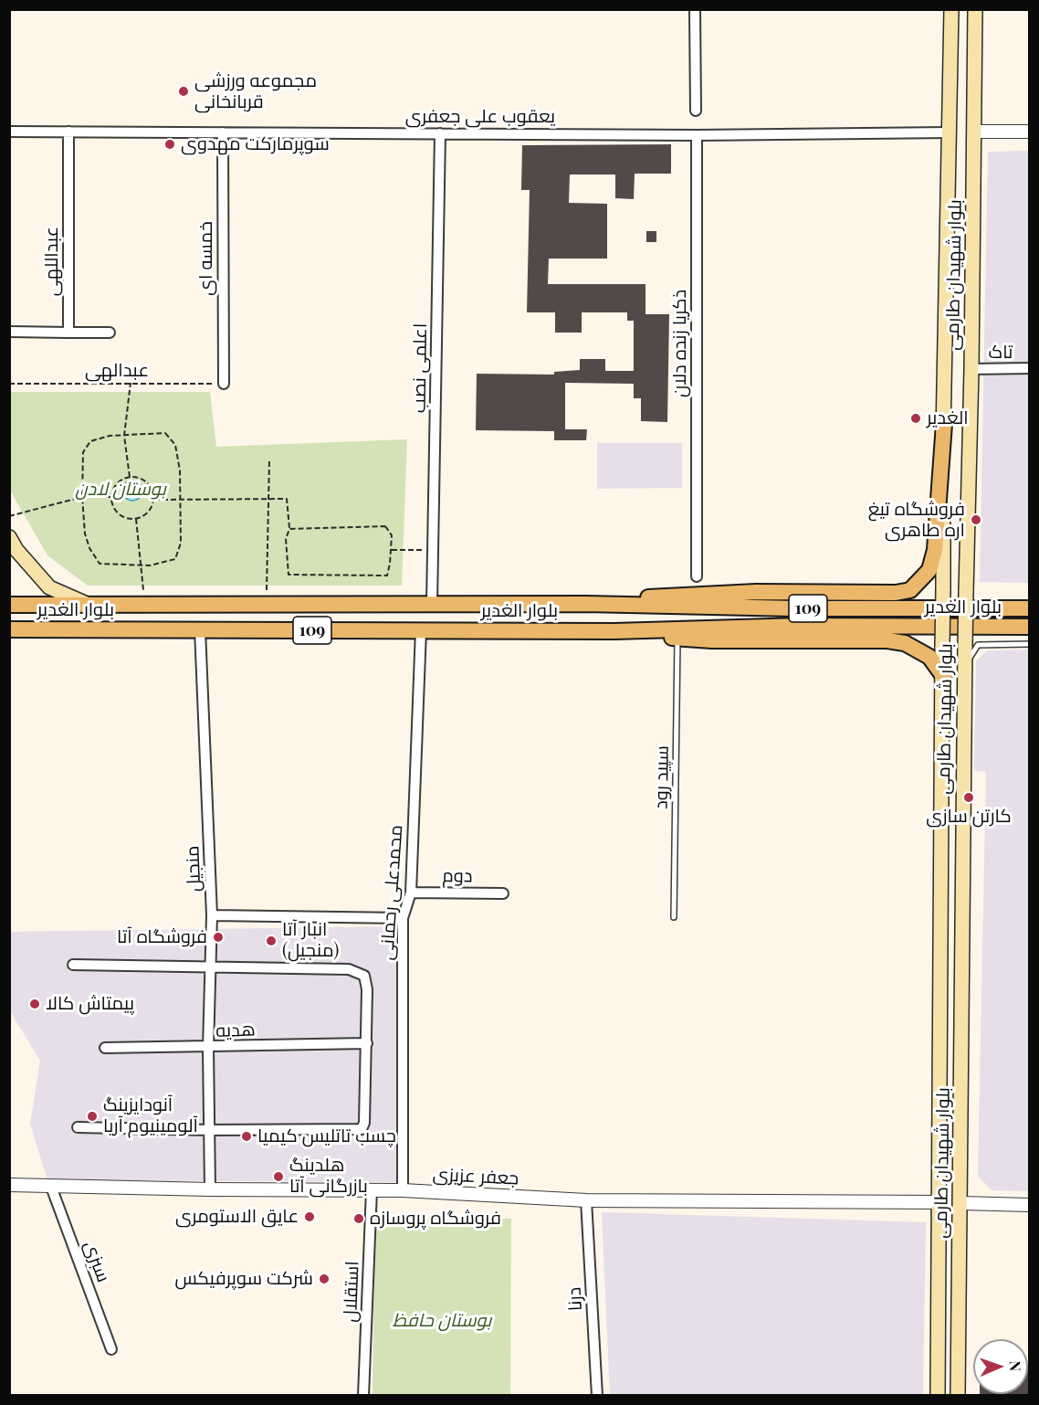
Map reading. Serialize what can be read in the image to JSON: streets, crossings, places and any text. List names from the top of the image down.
{
  "streets": {
    "main road": ["بلوار شهیدان طارمی", "بلوار الغدیر", "109"],
    "street": [
      "یعقوب علی جعفری",
      "خمسه ای",
      "عبداللهی",
      "ذکریا زنده دلان",
      "تاک",
      "اعلمی نصب",
      "منجیل",
      "دوم",
      "محمدعلی رحمانی",
      "هدیه",
      "جعفر عزیزی",
      "سبزی",
      "استقلال",
      "درنا"
    ],
    "lane": ["سپید رود"],
    "path": ["عبدالهی"]
  },
  "crossings": [
    ["یعقوب علی جعفری", "خمسه ای"],
    ["یعقوب علی جعفری", "عبداللهی"],
    ["یعقوب علی جعفری", "بلوار شهیدان طارمی"],
    ["یعقوب علی جعفری", "ذکریا زنده دلان"],
    ["یعقوب علی جعفری", "اعلمی نصب"],
    ["خمسه ای", "عبدالهی"],
    ["بلوار شهیدان طارمی", "تاک"],
    ["بلوار شهیدان طارمی", "جعفر عزیزی"],
    ["اعلمی نصب", "بلوار الغدیر"],
    ["بلوار الغدیر", "منجیل"],
    ["بلوار الغدیر", "محمدعلی رحمانی"],
    ["منجیل", "محمدعلی رحمانی"],
    ["دوم", "محمدعلی رحمانی"],
    ["محمدعلی رحمانی", "جعفر عزیزی"],
    ["جعفر عزیزی", "سبزی"],
    ["جعفر عزیزی", "استقلال"],
    ["جعفر عزیزی", "درنا"]
  ],
  "parks": ["بوستان لادن", "بوستان حافظ"],
  "places": [
    "مجموعه ورزشی قربانخانی",
    "سوپرمارکت مهدوی",
    "الغدیر",
    "فروشگاه تیغ اره طاهری",
    "کارتن سازی",
    "فروشگاه آتا",
    "انبار آتا (منجیل)",
    "پیمتاش کالا",
    "آنودایزینگ آلومینیوم آریا",
    "چسب تاتلیس کیمیا",
    "هلدینگ بازرگانی آتا",
    "عایق الاستومری",
    "فروشگاه پروسازه",
    "شرکت سوپرفیکس"
  ],
  "north": "right"
}
